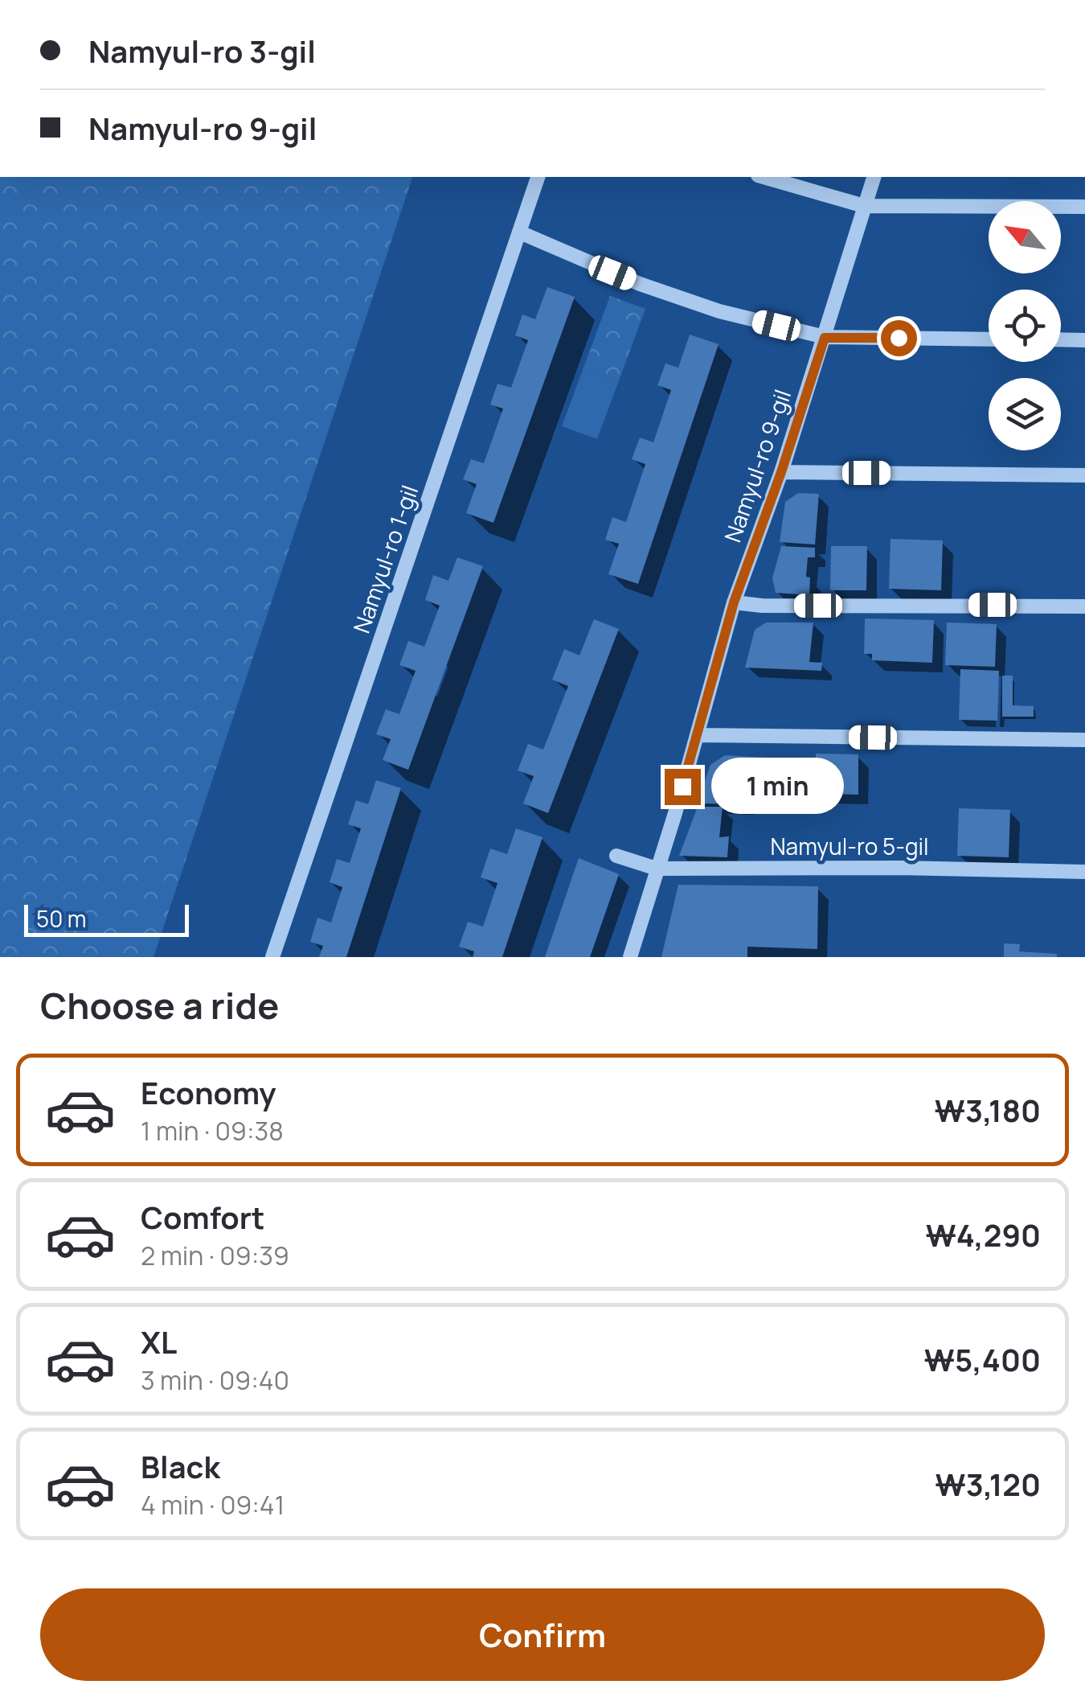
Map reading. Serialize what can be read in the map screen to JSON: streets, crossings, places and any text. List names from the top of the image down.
{
  "streets": {
    "street": ["Namyul-ro 9-gil", "Namyul-ro 1-gil", "Namyul-ro 5-gil"]
  },
  "crossings": [
    ["Namyul-ro 9-gil", "Namyul-ro 5-gil"]
  ],
  "scale_bar": "50 m",
  "north": "top left",
  "page": {
    "banner": ["Namyul-ro 3-gil", "Namyul-ro 9-gil"],
    "bubble": "1 min",
    "scale": "50 m",
    "heading": "Choose a ride",
    "list": [
      {
        "name": "Economy",
        "note": "1 min · 09:38",
        "value": "₩3,180"
      },
      {
        "name": "Comfort",
        "note": "2 min · 09:39",
        "value": "₩4,290"
      },
      {
        "name": "XL",
        "note": "3 min · 09:40",
        "value": "₩5,400"
      },
      {
        "name": "Black",
        "note": "4 min · 09:41",
        "value": "₩3,120"
      }
    ],
    "buttons": "Confirm"
  }
}
